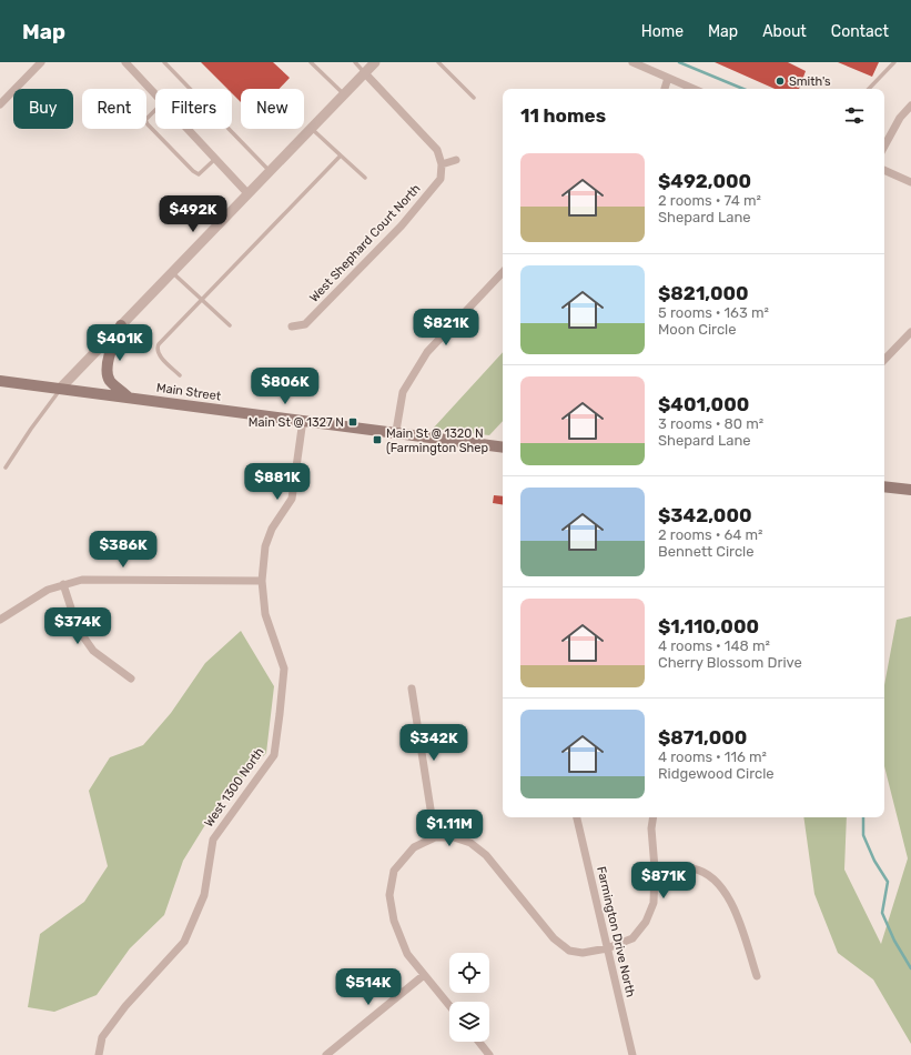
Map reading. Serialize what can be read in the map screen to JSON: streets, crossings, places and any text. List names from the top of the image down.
{
  "streets": {
    "main road": ["Main Street"],
    "street": ["West Shephard Court North", "West 1300 North", "Farmington Drive North"]
  },
  "crossings": [
    ["Main Street", "West 1300 North"]
  ],
  "places": {
    "other": ["Smith's"],
    "transit": ["Main St @ 1327 N", "Main St @ 1320 N (Farmington Shep"]
  },
  "page": {
    "header": "Map",
    "nav": [
      "Home",
      "Map",
      "About",
      "Contact"
    ],
    "chip": [
      "Buy",
      "Rent",
      "Filters",
      "New"
    ],
    "heading": "11 homes",
    "list": [
      {
        "name": "$492,000",
        "note": "2 rooms · 74 m² · Shepard Lane"
      },
      {
        "name": "$821,000",
        "note": "5 rooms · 163 m² · Moon Circle"
      },
      {
        "name": "$401,000",
        "note": "3 rooms · 80 m² · Shepard Lane"
      },
      {
        "name": "$342,000",
        "note": "2 rooms · 64 m² · Bennett Circle"
      },
      {
        "name": "$1,110,000",
        "note": "4 rooms · 148 m² · Cherry Blossom Drive"
      },
      {
        "name": "$871,000",
        "note": "4 rooms · 116 m² · Ridgewood Circle"
      }
    ],
    "price": [
      "$492K",
      "$821K",
      "$401K",
      "$806K",
      "$881K",
      "$386K",
      "$374K",
      "$342K",
      "$1.11M",
      "$871K",
      "$514K"
    ]
  }
}
